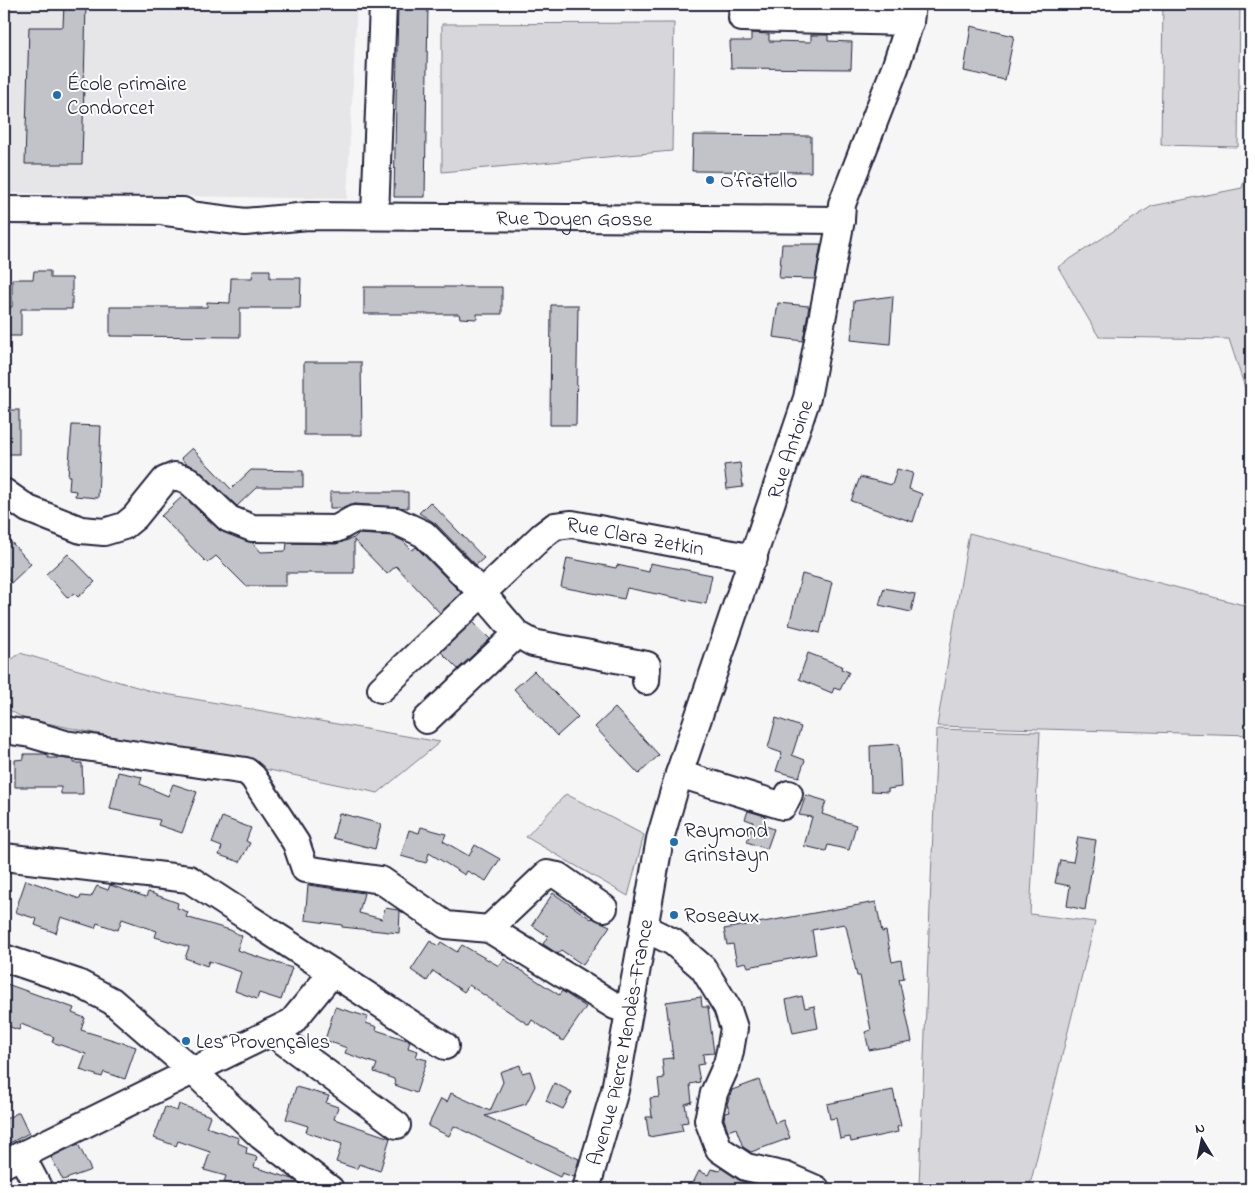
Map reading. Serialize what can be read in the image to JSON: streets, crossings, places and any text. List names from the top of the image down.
{
  "streets": {
    "street": [
      "Rue Doyen Gosse",
      "Rue Antoine",
      "Rue Clara Zetkin",
      "Avenue Pierre Mendès-France"
    ]
  },
  "crossings": [
    ["Rue Doyen Gosse", "Rue Antoine"],
    ["Rue Antoine", "Rue Clara Zetkin"],
    ["Rue Antoine", "Avenue Pierre Mendès-France"]
  ],
  "places": [
    "École primaire Condorcet",
    "O’fratello",
    "Raymond Grinstayn",
    "Roseaux",
    "Les Provençales"
  ],
  "north": "top"
}
